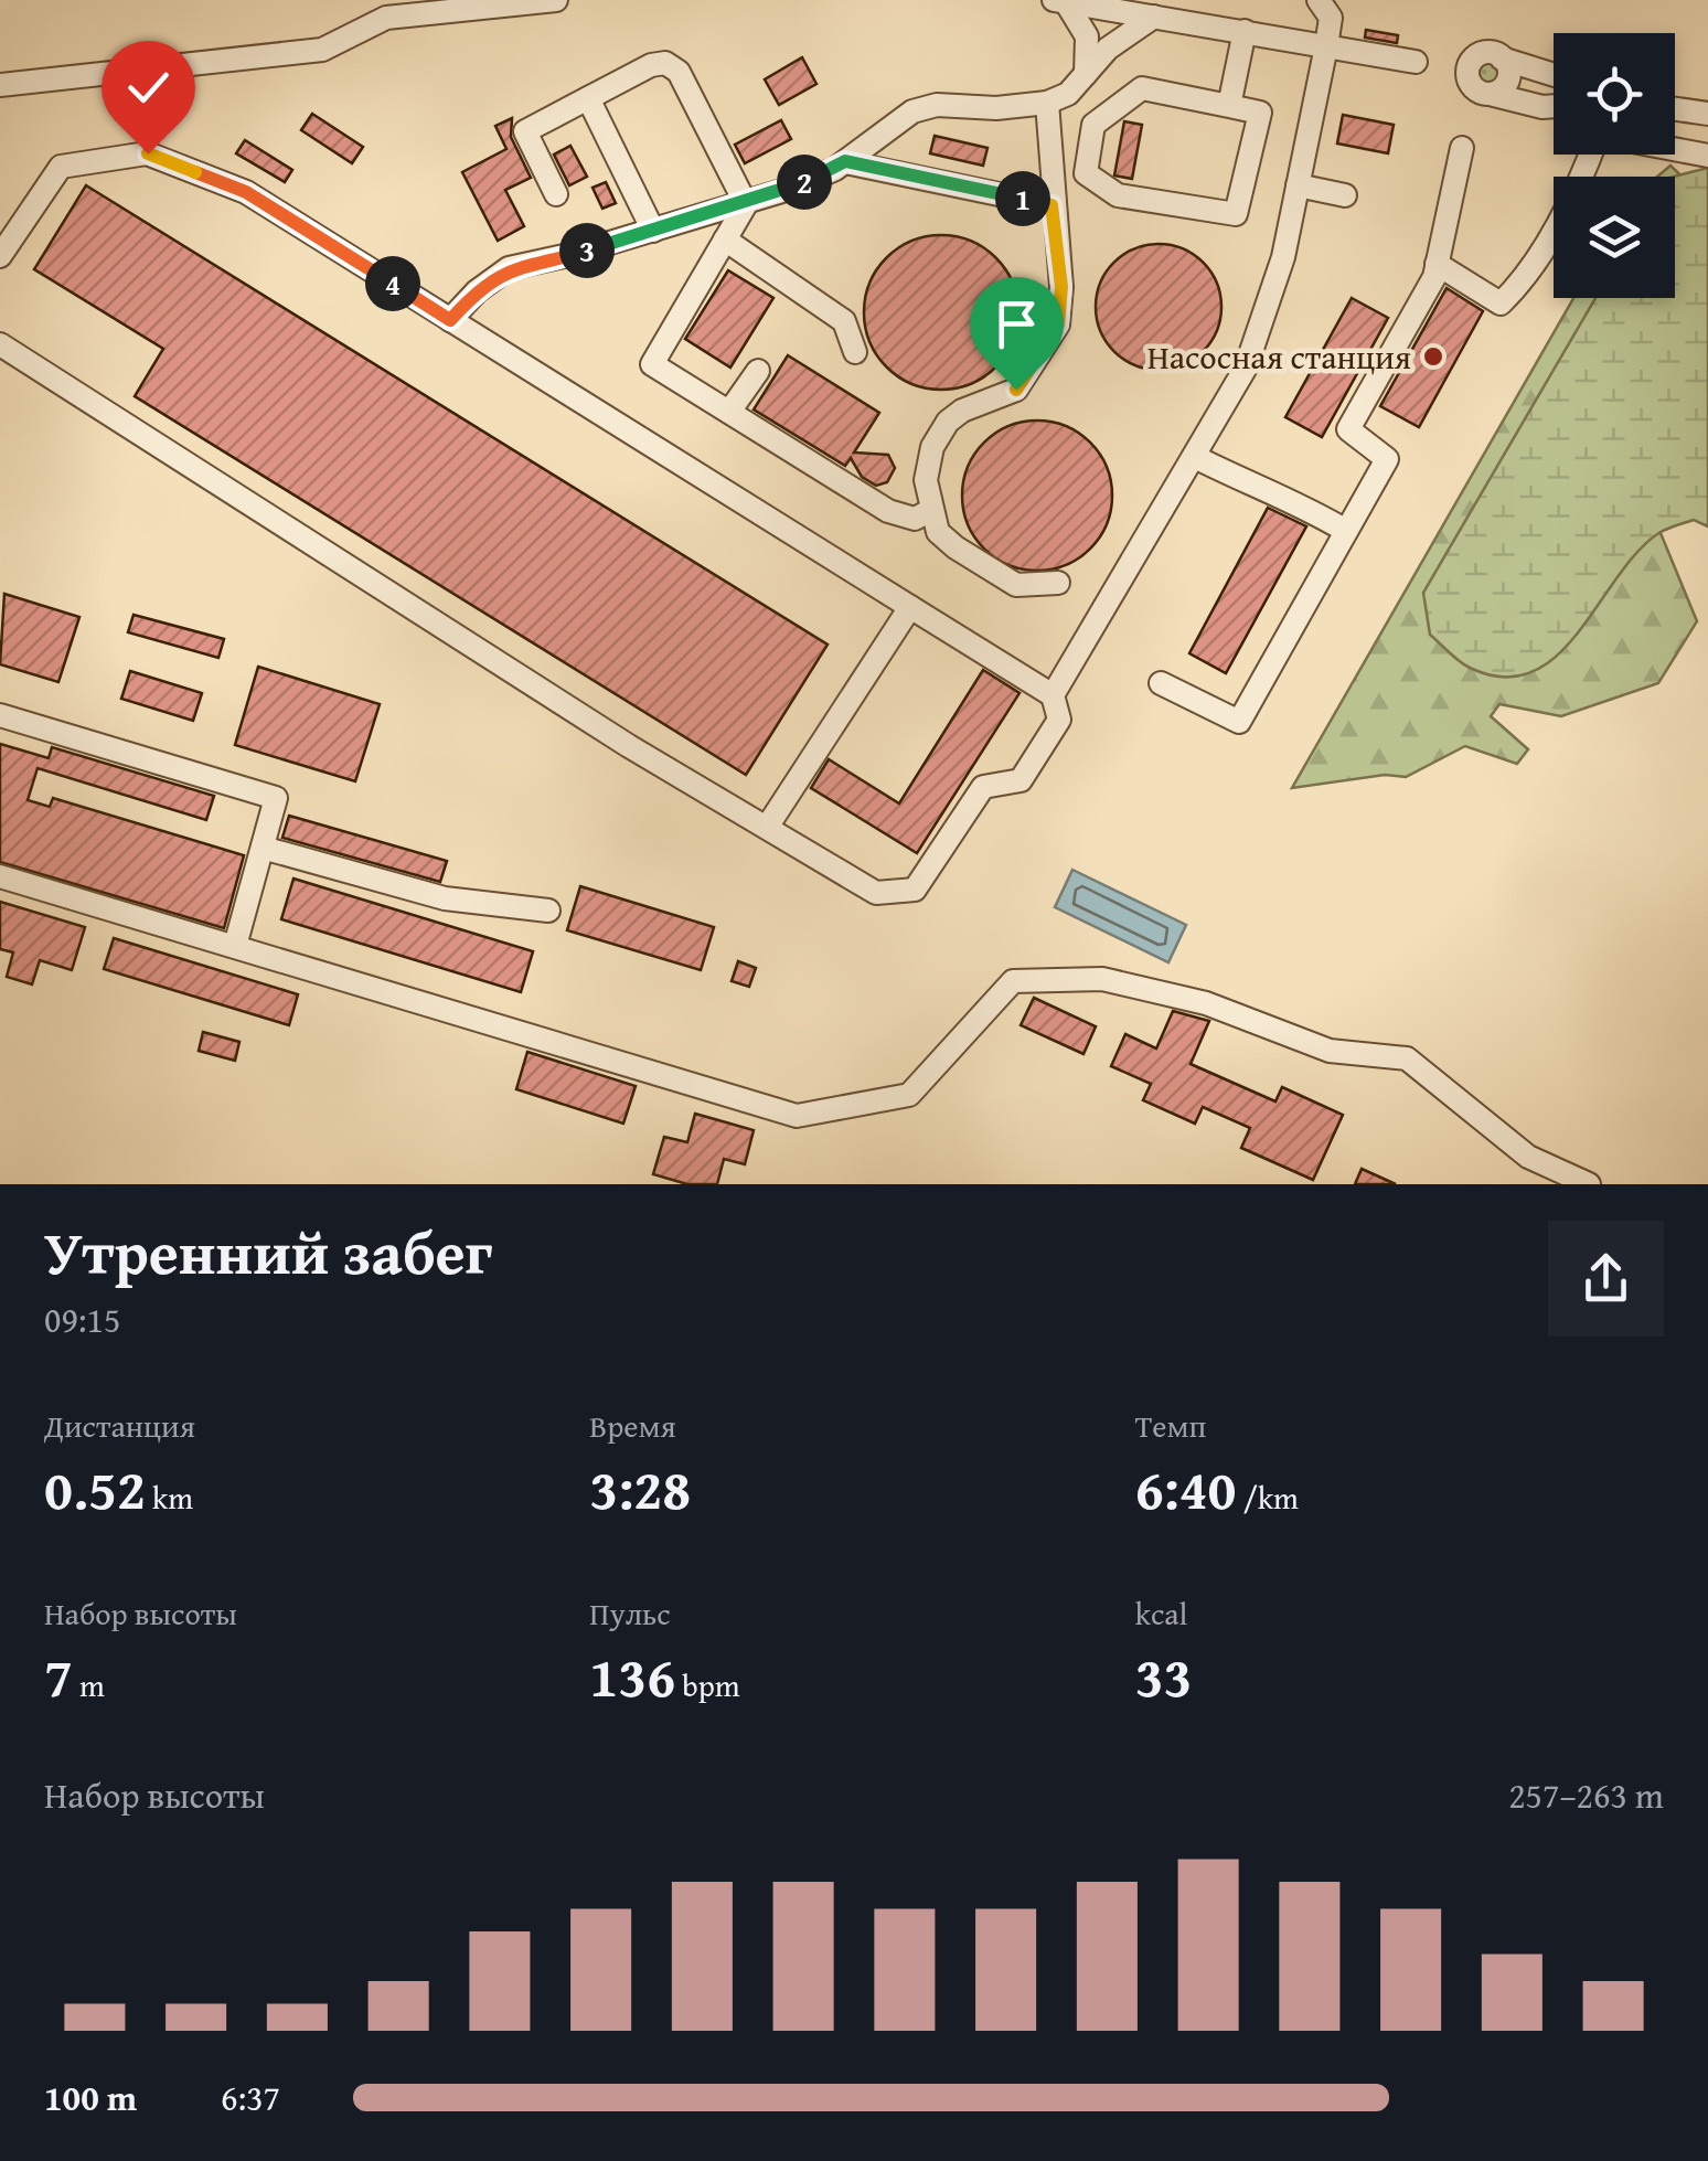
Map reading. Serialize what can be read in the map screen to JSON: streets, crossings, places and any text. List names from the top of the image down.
{
  "places": ["Насосная станция"],
  "page": {
    "pins": [
      "2",
      "1",
      "3",
      "4"
    ],
    "heading": ["Утренний забег", "09:15"],
    "stats": [
      ["Дистанция", "0.52 km"],
      ["Время", "3:28"],
      ["Темп", "6:40 /km"],
      ["Набор высоты", "7 m"],
      ["Пульс", "136 bpm"],
      ["kcal", "33"]
    ],
    "chart": ["Набор высоты", "257–263 m"],
    "list": [
      {
        "name": "100 m",
        "note": "6:37"
      }
    ]
  }
}
